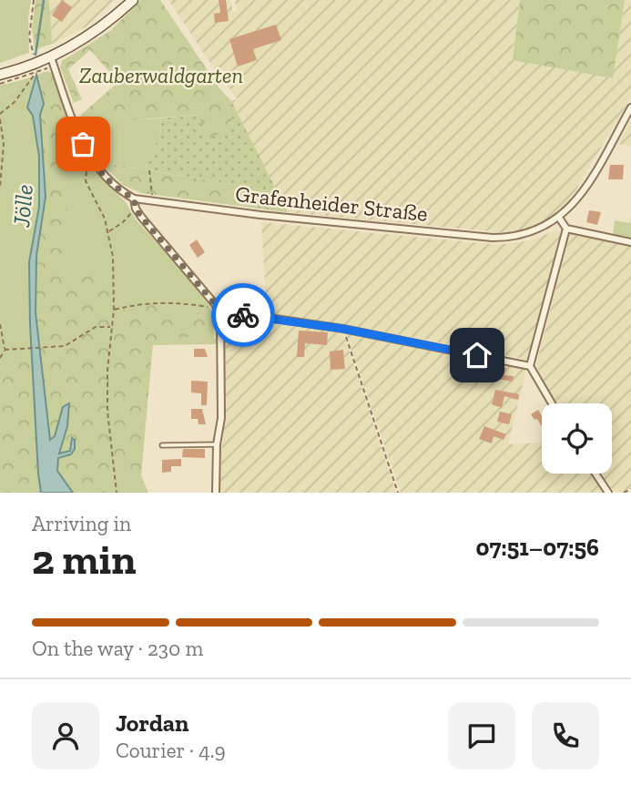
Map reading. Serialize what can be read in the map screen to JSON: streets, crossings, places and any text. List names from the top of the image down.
{
  "streets": {
    "street": ["Grafenheider Straße"]
  },
  "water": ["Jölle"],
  "parks": ["Zauberwaldgarten"],
  "page": {
    "heading": ["2 min", "Arriving in", "07:51–07:56"],
    "panel": ["Jordan", "Courier · 4.9"],
    "bar": "On the way · 230 m"
  }
}
